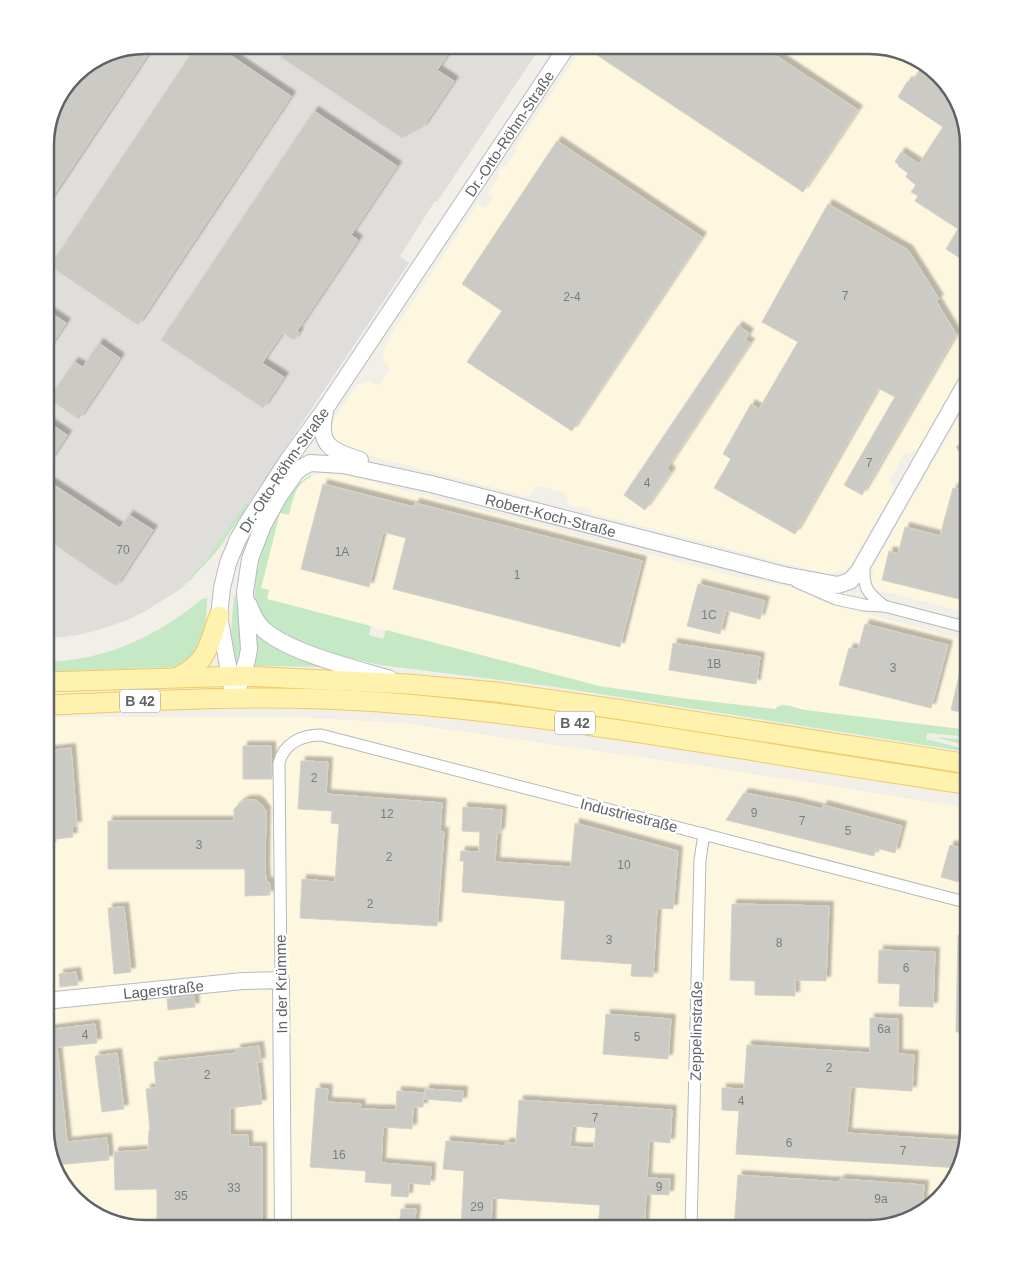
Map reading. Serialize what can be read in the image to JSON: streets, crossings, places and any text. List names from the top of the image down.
{
  "streets": {
    "main road": [
      "Dr.-Otto-Röhm-Straße",
      "Robert-Koch-Straße",
      "B 42",
      "In der Krümme",
      "Lagerstraße"
    ],
    "street": ["Industriestraße", "Zeppelinstraße"]
  },
  "crossings": [
    ["Dr.-Otto-Röhm-Straße", "Robert-Koch-Straße"],
    ["Dr.-Otto-Röhm-Straße", "B 42"],
    ["Industriestraße", "In der Krümme"],
    ["Industriestraße", "Zeppelinstraße"],
    ["In der Krümme", "Lagerstraße"]
  ],
  "house_numbers": [
    "7",
    "2-4",
    "7",
    "4",
    "70",
    "1A",
    "1",
    "1C",
    "1B",
    "3",
    "2",
    "9",
    "12",
    "7",
    "5",
    "3",
    "2",
    "10",
    "2",
    "3",
    "8",
    "6",
    "6a",
    "4",
    "5",
    "2",
    "2",
    "4",
    "7",
    "6",
    "7",
    "16",
    "9",
    "33",
    "35",
    "9a",
    "29"
  ]
}
